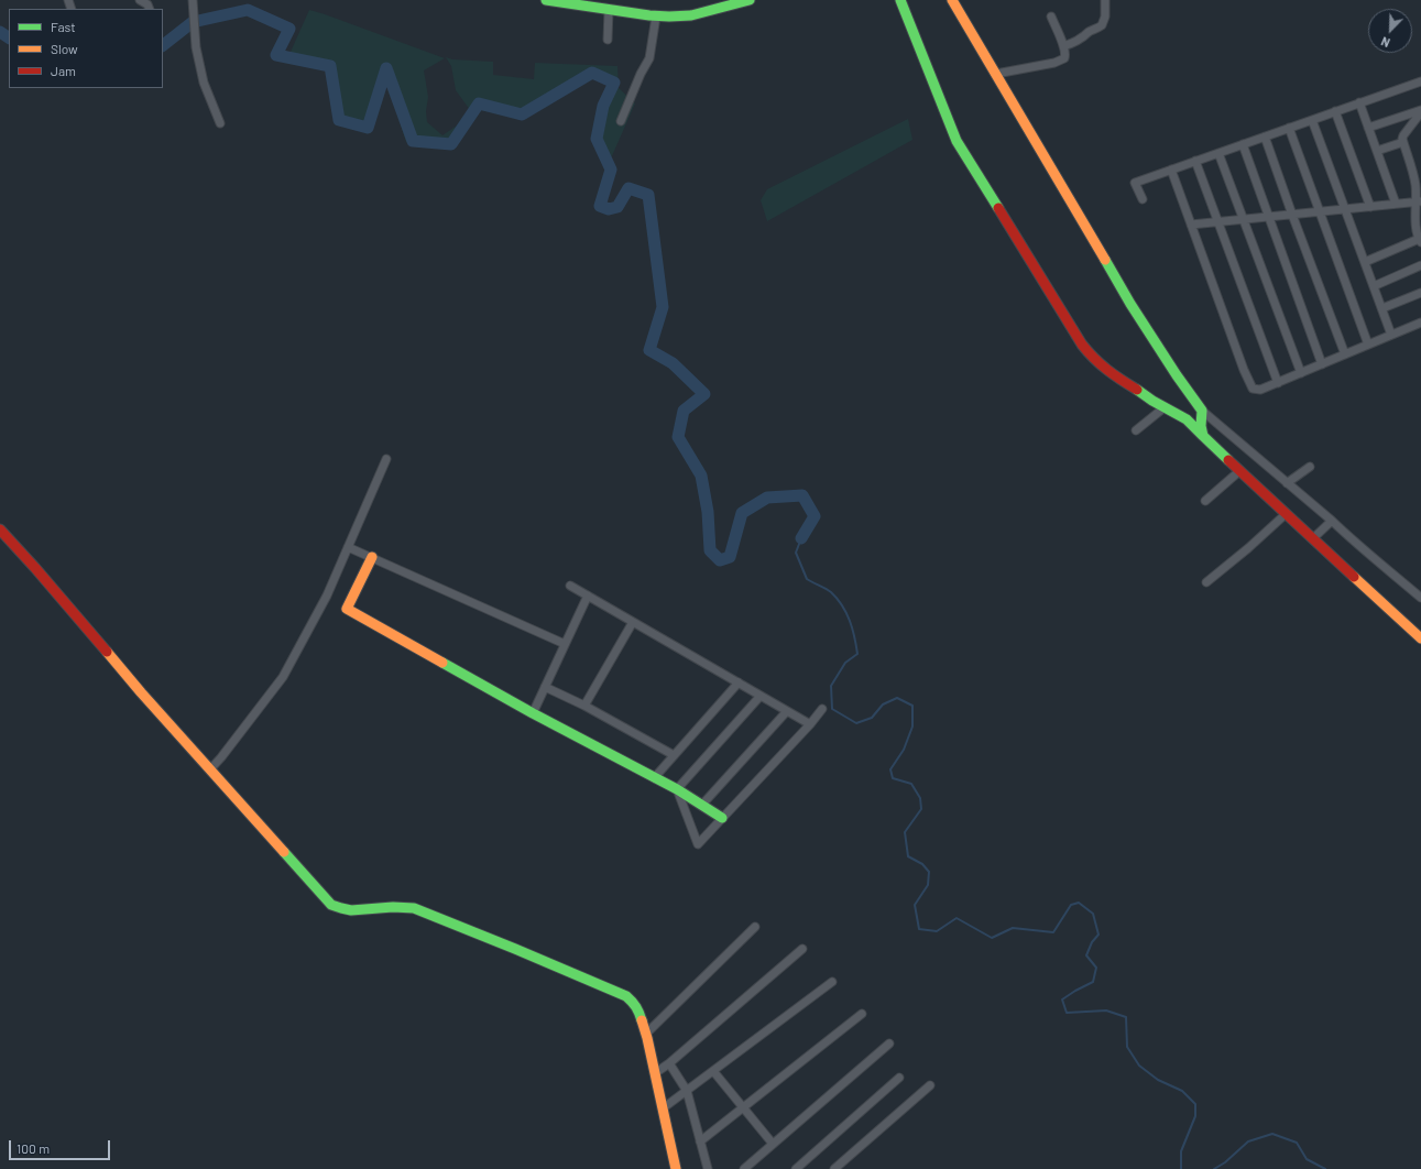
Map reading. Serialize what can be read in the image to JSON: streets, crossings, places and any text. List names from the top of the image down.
{
  "legend": ["Fast", "Slow", "Jam"],
  "scale_bar": "100 m",
  "north": "bottom left"
}
